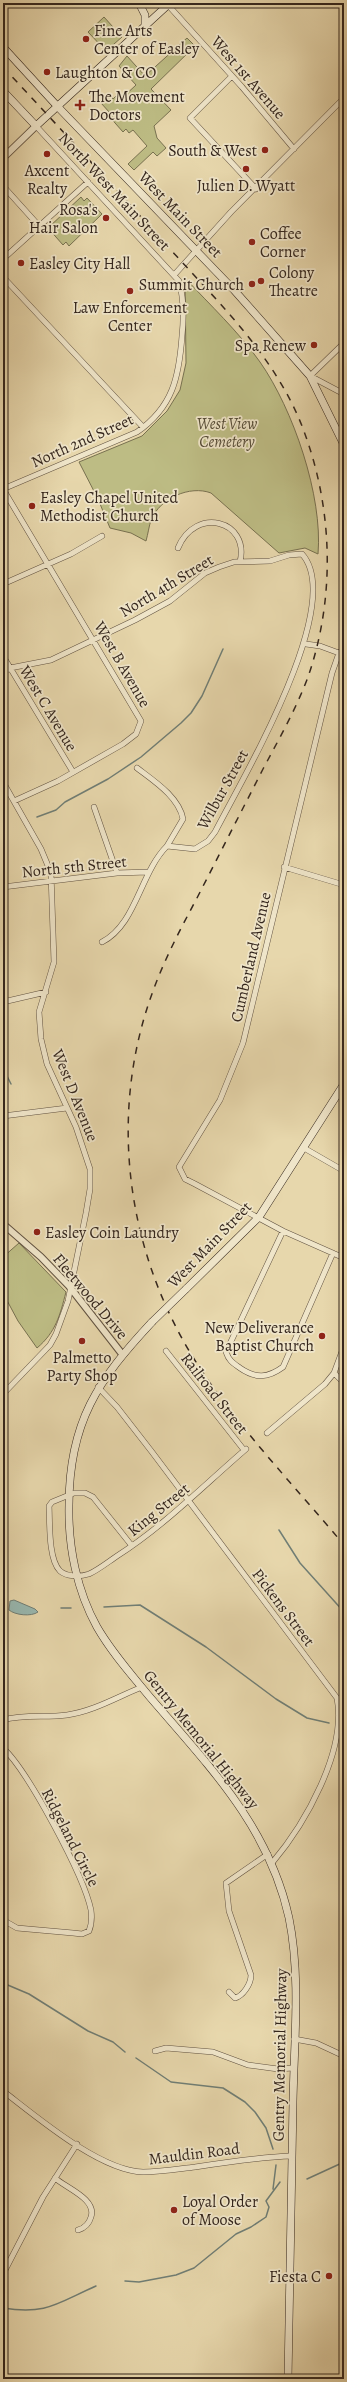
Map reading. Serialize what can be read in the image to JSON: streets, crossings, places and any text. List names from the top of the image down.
{
  "streets": {
    "main road": ["West Main Street", "Gentry Memorial Highway"],
    "street": [
      "West 1st Avenue",
      "North West Main Street",
      "North 2nd Street",
      "North 4th Street",
      "West B Avenue",
      "West C Avenue",
      "Wilbur Street",
      "North 5th Street",
      "Cumberland Avenue",
      "West D Avenue",
      "Fleetwood Drive",
      "Railroad Street",
      "King Street",
      "Pickens Street",
      "Ridgeland Circle",
      "Mauldin Road"
    ]
  },
  "crossings": [
    ["North West Main Street", "North 2nd Street"],
    ["West Main Street", "Cumberland Avenue"],
    ["West Main Street", "Fleetwood Drive"],
    ["West Main Street", "Gentry Memorial Highway"],
    ["North 2nd Street", "West B Avenue"],
    ["North 4th Street", "West B Avenue"],
    ["North 4th Street", "West C Avenue"],
    ["North 4th Street", "Wilbur Street"],
    ["West B Avenue", "West C Avenue"],
    ["West B Avenue", "West D Avenue"],
    ["North 5th Street", "West D Avenue"],
    ["West D Avenue", "Fleetwood Drive"],
    ["Fleetwood Drive", "Gentry Memorial Highway"],
    ["Railroad Street", "King Street"],
    ["King Street", "Pickens Street"],
    ["King Street", "Gentry Memorial Highway"],
    ["Pickens Street", "Gentry Memorial Highway"],
    ["Gentry Memorial Highway", "Mauldin Road"]
  ],
  "parks": ["West View Cemetery"],
  "places": {
    "other": [
      "Fine Arts Center of Easley",
      "Laughton & CO",
      "South & West",
      "Axcent Realty",
      "Julien D. Wyatt",
      "Rosa's Hair Salon",
      "Coffee Corner",
      "Easley City Hall",
      "Colony Theatre",
      "Summit Church",
      "Law Enforcement Center",
      "Spa Renew",
      "Easley Chapel United Methodist Church",
      "Easley Coin Laundry",
      "New Deliverance Baptist Church",
      "Palmetto Party Shop",
      "Loyal Order of Moose",
      "Fiesta C"
    ],
    "health": ["The Movement Doctors"]
  }
}
